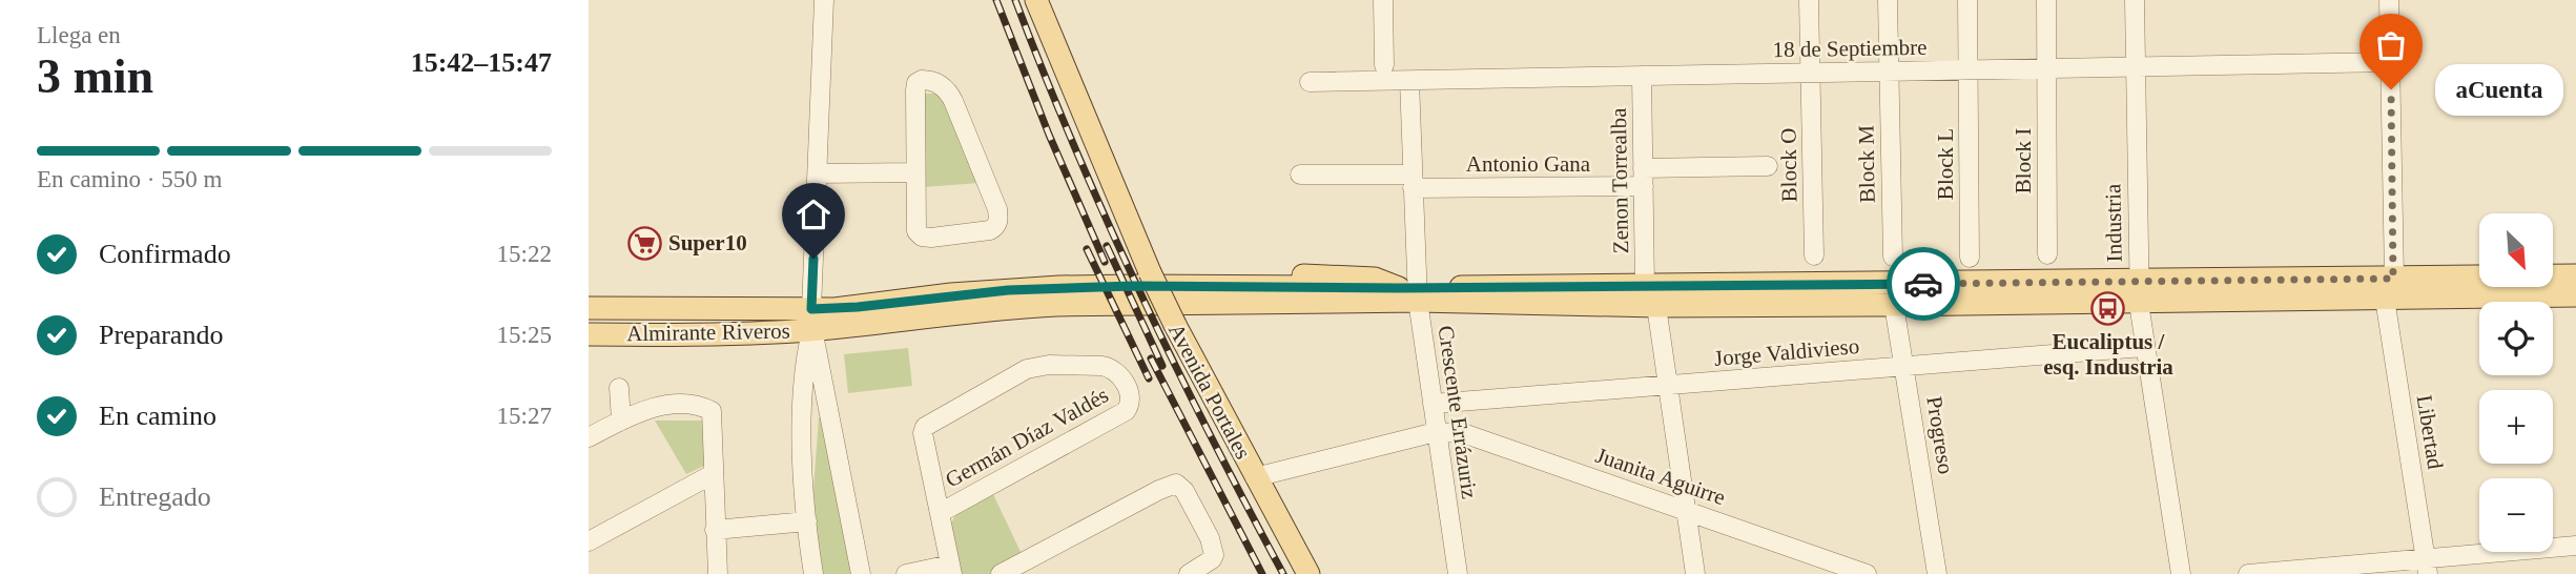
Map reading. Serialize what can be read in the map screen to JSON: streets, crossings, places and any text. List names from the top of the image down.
{
  "streets": {
    "main road": ["Almirante Riveros", "Avenida Portales"],
    "street": [
      "18 de Septiembre",
      "Block I",
      "Antonio Gana",
      "Block M",
      "Block L",
      "Block O",
      "Zenon Torrealba",
      "Industria",
      "Jorge Valdivieso",
      "Crescente Errázuriz",
      "Libertad",
      "Progreso",
      "Germán Díaz Valdés",
      "Juanita Aguirre"
    ]
  },
  "crossings": [
    ["18 de Septiembre", "Block I"],
    ["18 de Septiembre", "Block M"],
    ["18 de Septiembre", "Block L"],
    ["18 de Septiembre", "Block O"],
    ["18 de Septiembre", "Zenon Torrealba"],
    ["18 de Septiembre", "Industria"],
    ["18 de Septiembre", "Crescente Errázuriz"],
    ["18 de Septiembre", "Libertad"],
    ["Antonio Gana", "Zenon Torrealba"],
    ["Antonio Gana", "Crescente Errázuriz"],
    ["Industria", "Jorge Valdivieso"],
    ["Almirante Riveros", "Avenida Portales"],
    ["Almirante Riveros", "Crescente Errázuriz"],
    ["Jorge Valdivieso", "Crescente Errázuriz"],
    ["Jorge Valdivieso", "Progreso"],
    ["Crescente Errázuriz", "Juanita Aguirre"]
  ],
  "places": {
    "other": ["aCuenta"],
    "supermarket": ["Super10"],
    "bus stop": ["Eucaliptus / esq. Industria"]
  },
  "north": "bottom right",
  "page": {
    "heading": ["3 min", "Llega en", "15:42–15:47"],
    "bubble": "aCuenta",
    "bar": "En camino · 550 m",
    "list": [
      ["Confirmado", "15:22"],
      ["Preparando", "15:25"],
      ["En camino", "15:27"],
      "Entregado"
    ],
    "map_buttons": ["+", "−"]
  }
}
